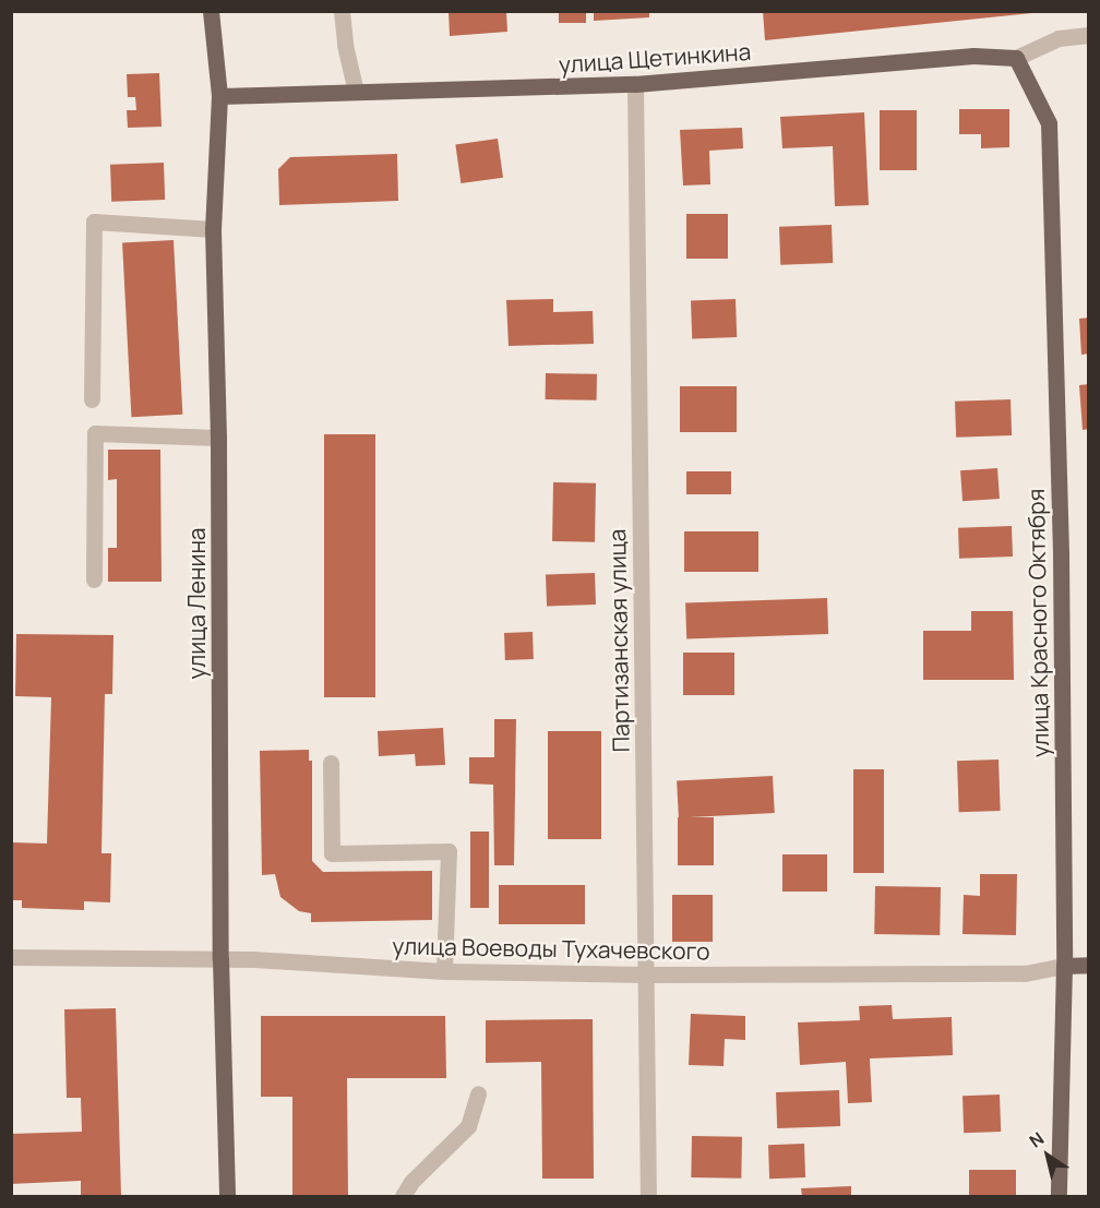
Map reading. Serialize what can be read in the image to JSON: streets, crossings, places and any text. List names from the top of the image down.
{
  "streets": {
    "main road": [
      "улица Щетинкина",
      "улица Ленина",
      "улица Красного Октября",
      "улица Воеводы Тухачевского"
    ],
    "street": ["Партизанская улица"]
  },
  "crossings": [
    ["улица Щетинкина", "улица Ленина"],
    ["улица Щетинкина", "улица Красного Октября"],
    ["улица Щетинкина", "Партизанская улица"],
    ["улица Ленина", "улица Воеводы Тухачевского"],
    ["улица Красного Октября", "улица Воеводы Тухачевского"],
    ["Партизанская улица", "улица Воеводы Тухачевского"]
  ],
  "north": "top left"
}
